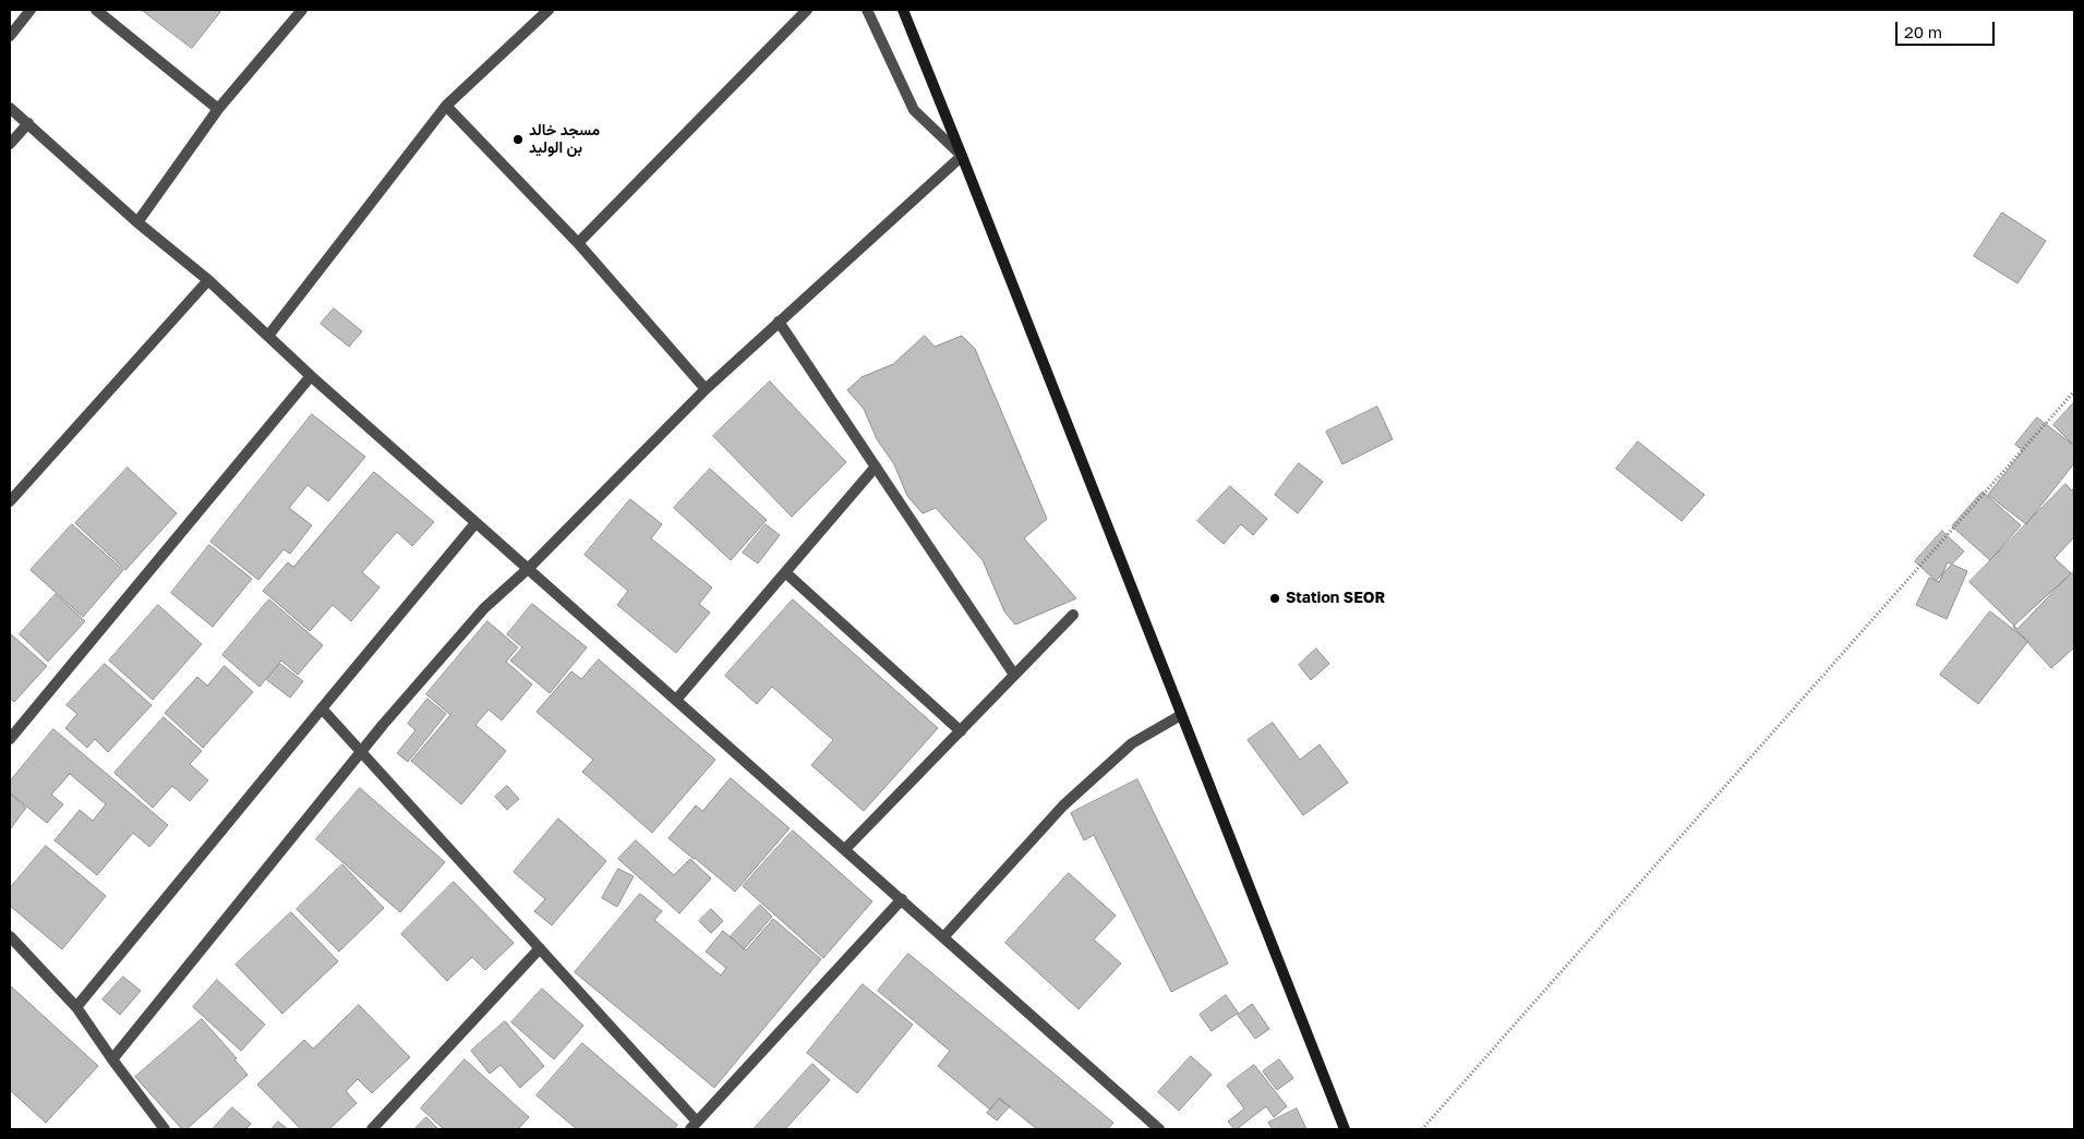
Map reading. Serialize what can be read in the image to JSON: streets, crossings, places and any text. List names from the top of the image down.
{
  "places": ["مسجد خالد بن الوليد", "Station SEOR"],
  "scale_bar": "20 m"
}
